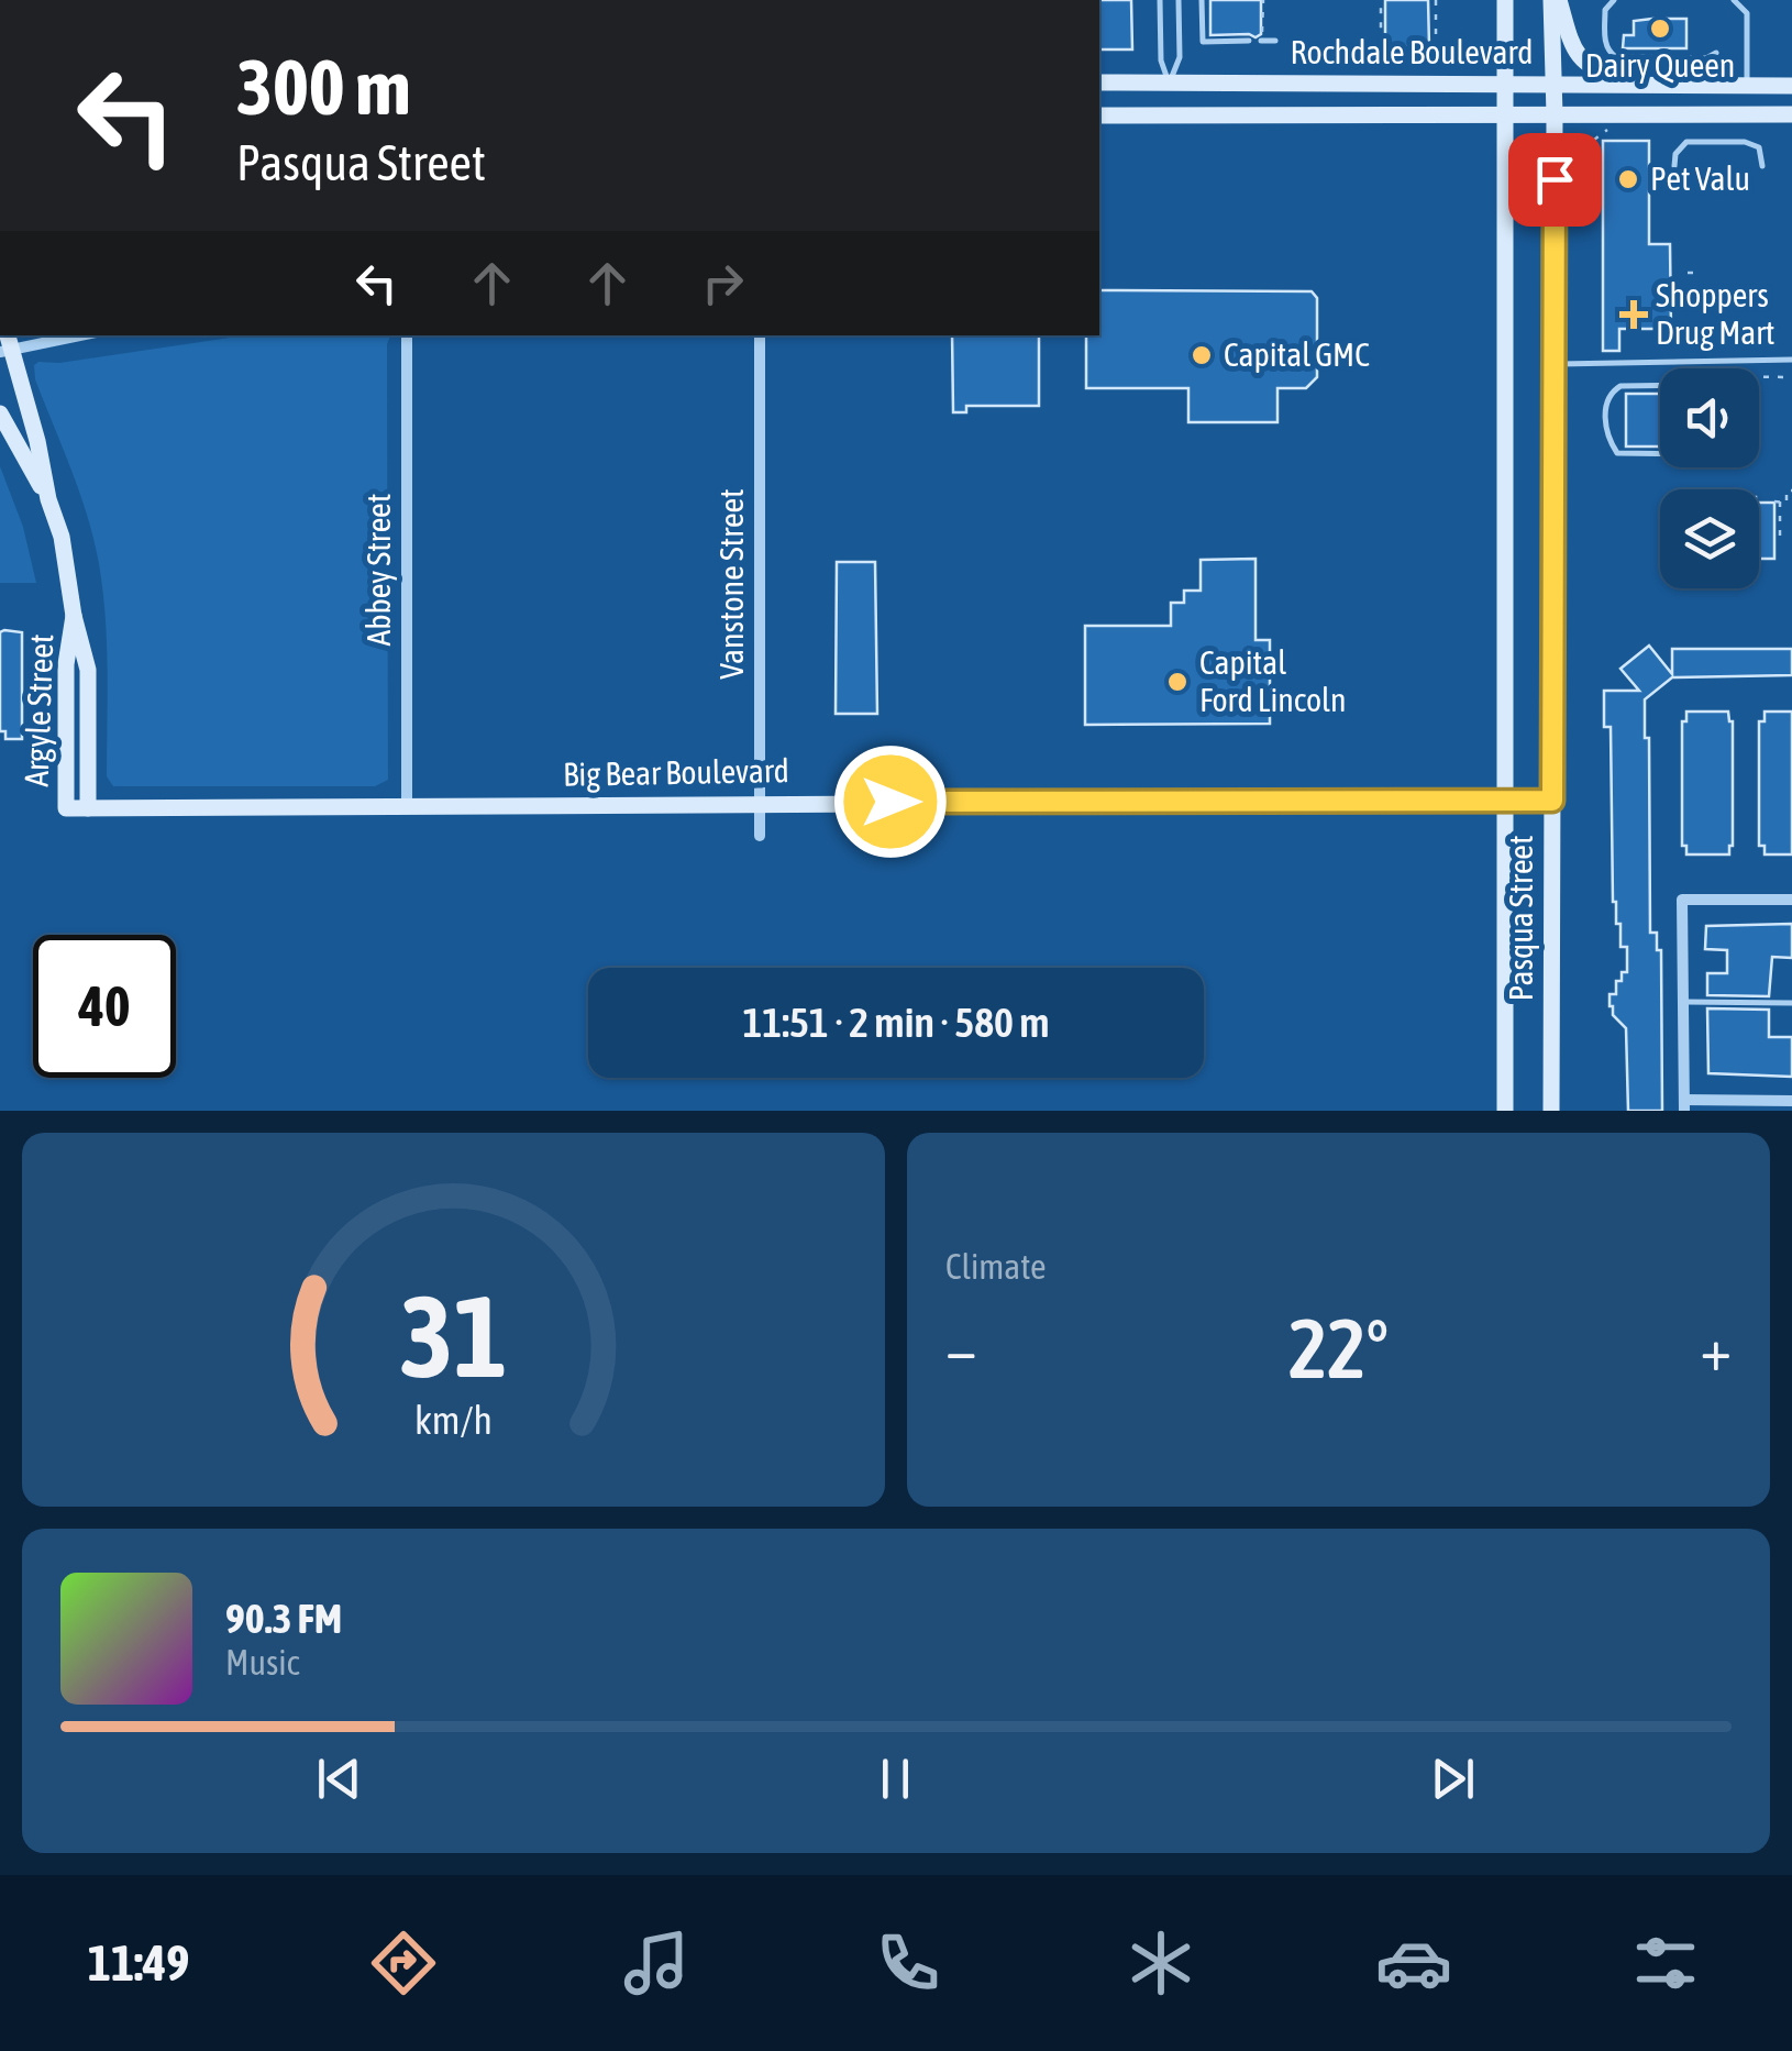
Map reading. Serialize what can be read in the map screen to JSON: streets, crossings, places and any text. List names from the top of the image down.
{
  "streets": {
    "street": [
      "Rochdale Boulevard",
      "Abbey Street",
      "Vanstone Street",
      "Argyle Street",
      "Big Bear Boulevard",
      "Pasqua Street"
    ]
  },
  "crossings": [
    ["Rochdale Boulevard", "Pasqua Street"],
    ["Abbey Street", "Big Bear Boulevard"],
    ["Vanstone Street", "Big Bear Boulevard"],
    ["Argyle Street", "Big Bear Boulevard"],
    ["Big Bear Boulevard", "Pasqua Street"]
  ],
  "places": {
    "other": [
      "Dairy Queen",
      "Pet Valu",
      "Capital GMC",
      "Capital Ford Lincoln"
    ],
    "health": ["Shoppers Drug Mart"]
  },
  "page": {
    "turn": ["300 m", "Pasqua Street"],
    "limit": "40",
    "trip": "11:51 · 2 min · 580 m",
    "tile": "Climate",
    "heat": ["−", "22°", "+"],
    "song": ["90.3 FM", "Music"],
    "tabs": "11:49",
    "gauge": ["31", "km/h"]
  }
}
